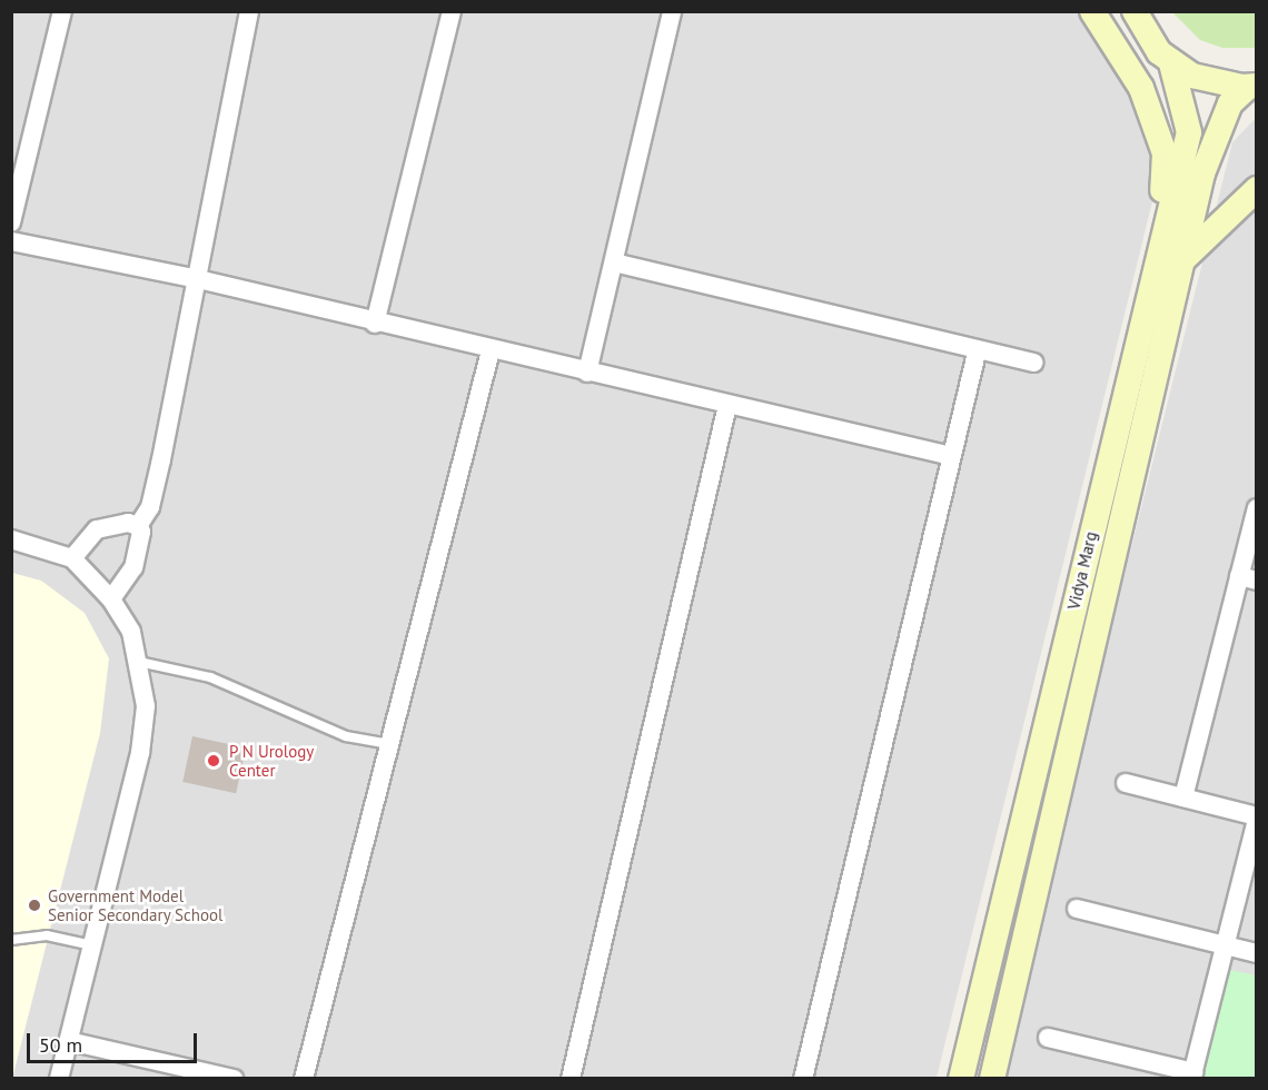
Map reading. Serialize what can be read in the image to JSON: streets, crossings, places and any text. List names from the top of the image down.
{
  "streets": {
    "main road": ["Vidya Marg"]
  },
  "places": ["P N Urology Center", "Government Model Senior Secondary School"],
  "scale_bar": "50 m"
}
